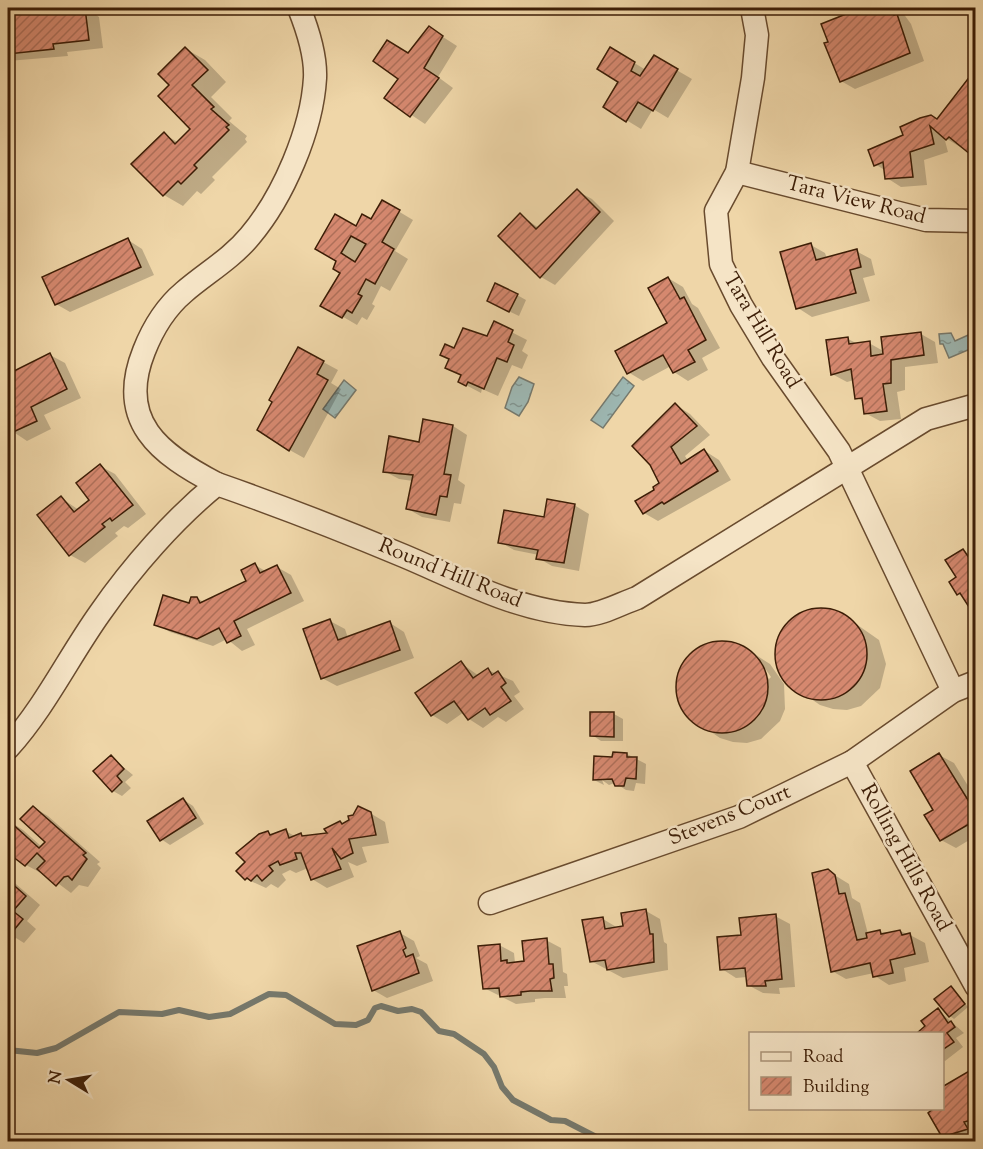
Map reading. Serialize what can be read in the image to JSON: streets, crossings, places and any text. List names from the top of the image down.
{
  "streets": {
    "street": [
      "Tara View Road",
      "Tara Hill Road",
      "Round Hill Road",
      "Stevens Court",
      "Rolling Hills Road"
    ]
  },
  "crossings": [
    ["Tara View Road", "Tara Hill Road"],
    ["Tara Hill Road", "Round Hill Road"],
    ["Stevens Court", "Rolling Hills Road"]
  ],
  "legend": ["Road", "Building"],
  "north": "left"
}
